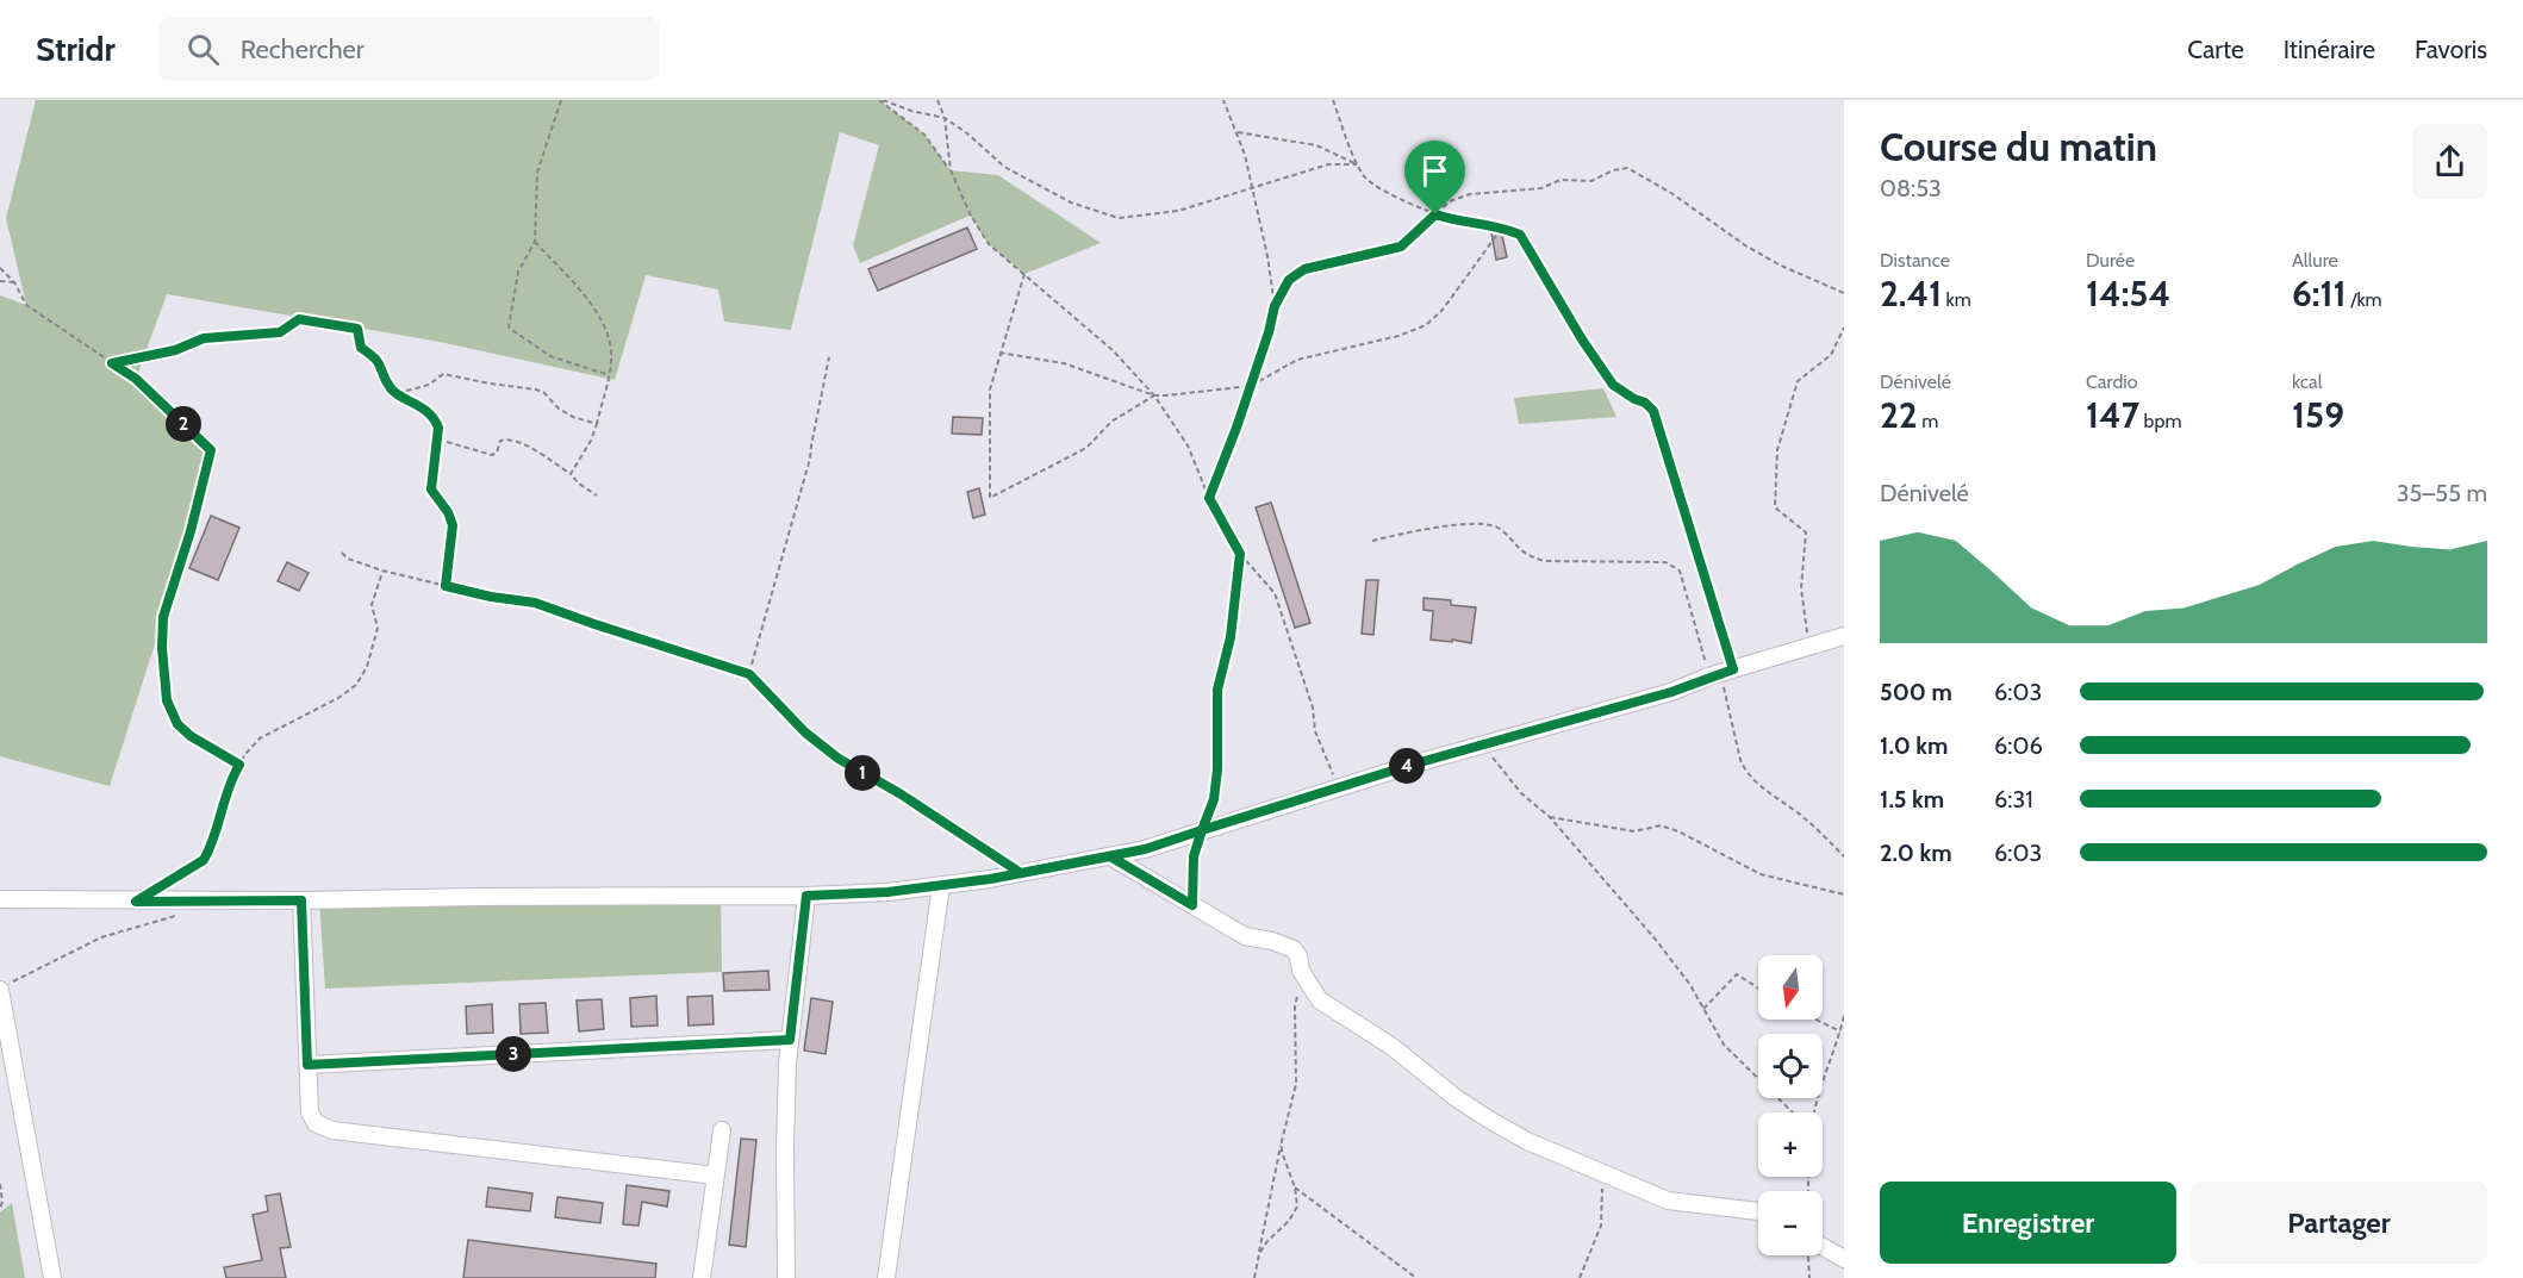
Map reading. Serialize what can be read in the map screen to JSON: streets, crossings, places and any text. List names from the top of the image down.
{
  "north": "bottom",
  "page": {
    "header": "Stridr",
    "search": "Rechercher",
    "nav": ["Carte", "Itinéraire", "Favoris"],
    "heading": ["Course du matin", "08:53"],
    "stats": [
      ["Distance", "2.41 km"],
      ["Durée", "14:54"],
      ["Allure", "6:11 /km"],
      ["Dénivelé", "22 m"],
      ["Cardio", "147 bpm"],
      ["kcal", "159"]
    ],
    "pins": [
      "2",
      "4",
      "1",
      "3"
    ],
    "chart": ["Dénivelé", "35–55 m"],
    "list": [
      {
        "name": "500 m",
        "note": "6:03"
      },
      {
        "name": "1.0 km",
        "note": "6:06"
      },
      {
        "name": "1.5 km",
        "note": "6:31"
      },
      {
        "name": "2.0 km",
        "note": "6:03"
      }
    ],
    "map_buttons": ["+", "−"],
    "buttons": ["Enregistrer", "Partager"]
  }
}
